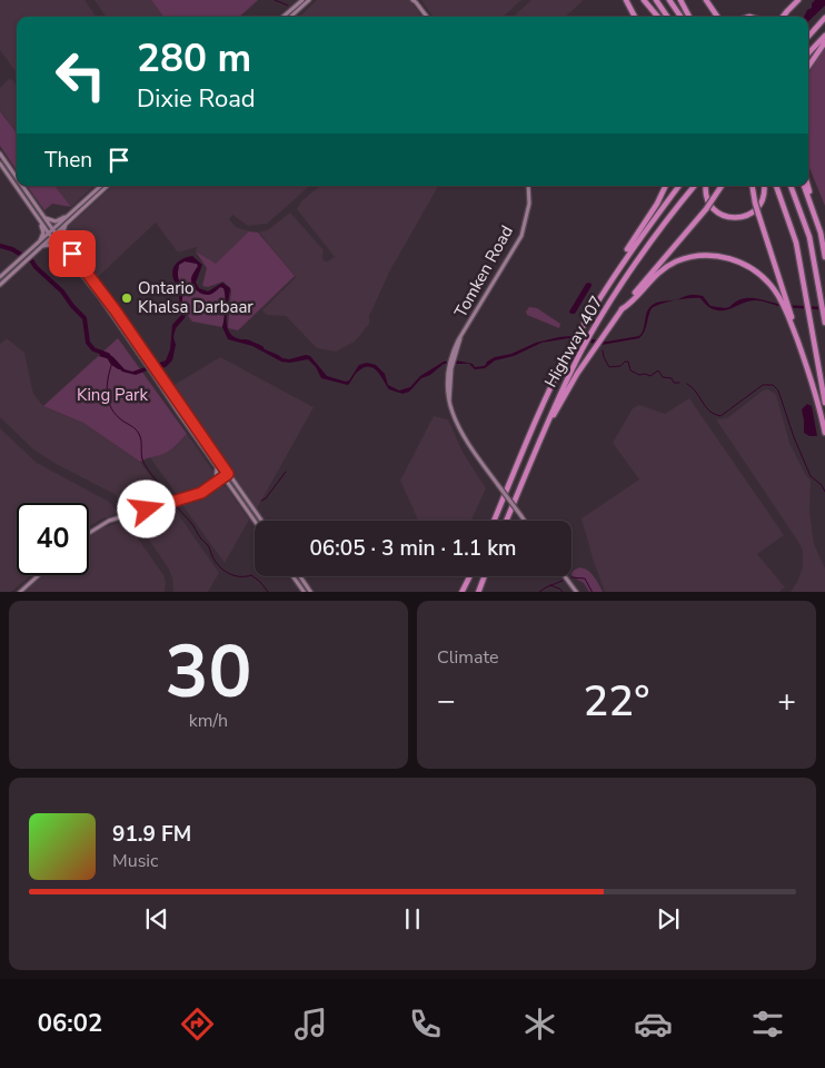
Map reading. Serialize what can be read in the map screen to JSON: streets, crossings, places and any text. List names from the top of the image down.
{
  "streets": {
    "highway": ["Highway 407"],
    "main road": ["Tomken Road"]
  },
  "parks": ["King Park"],
  "places": ["Ontario Khalsa Darbaar"],
  "page": {
    "turn": ["280 m", "Dixie Road"],
    "then": "Then",
    "limit": "40",
    "trip": "06:05 · 3 min · 1.1 km",
    "tile": [
      ["30", "km/h"],
      "Climate"
    ],
    "heat": ["−", "22°", "+"],
    "song": ["91.9 FM", "Music"],
    "tabs": "06:02"
  }
}
